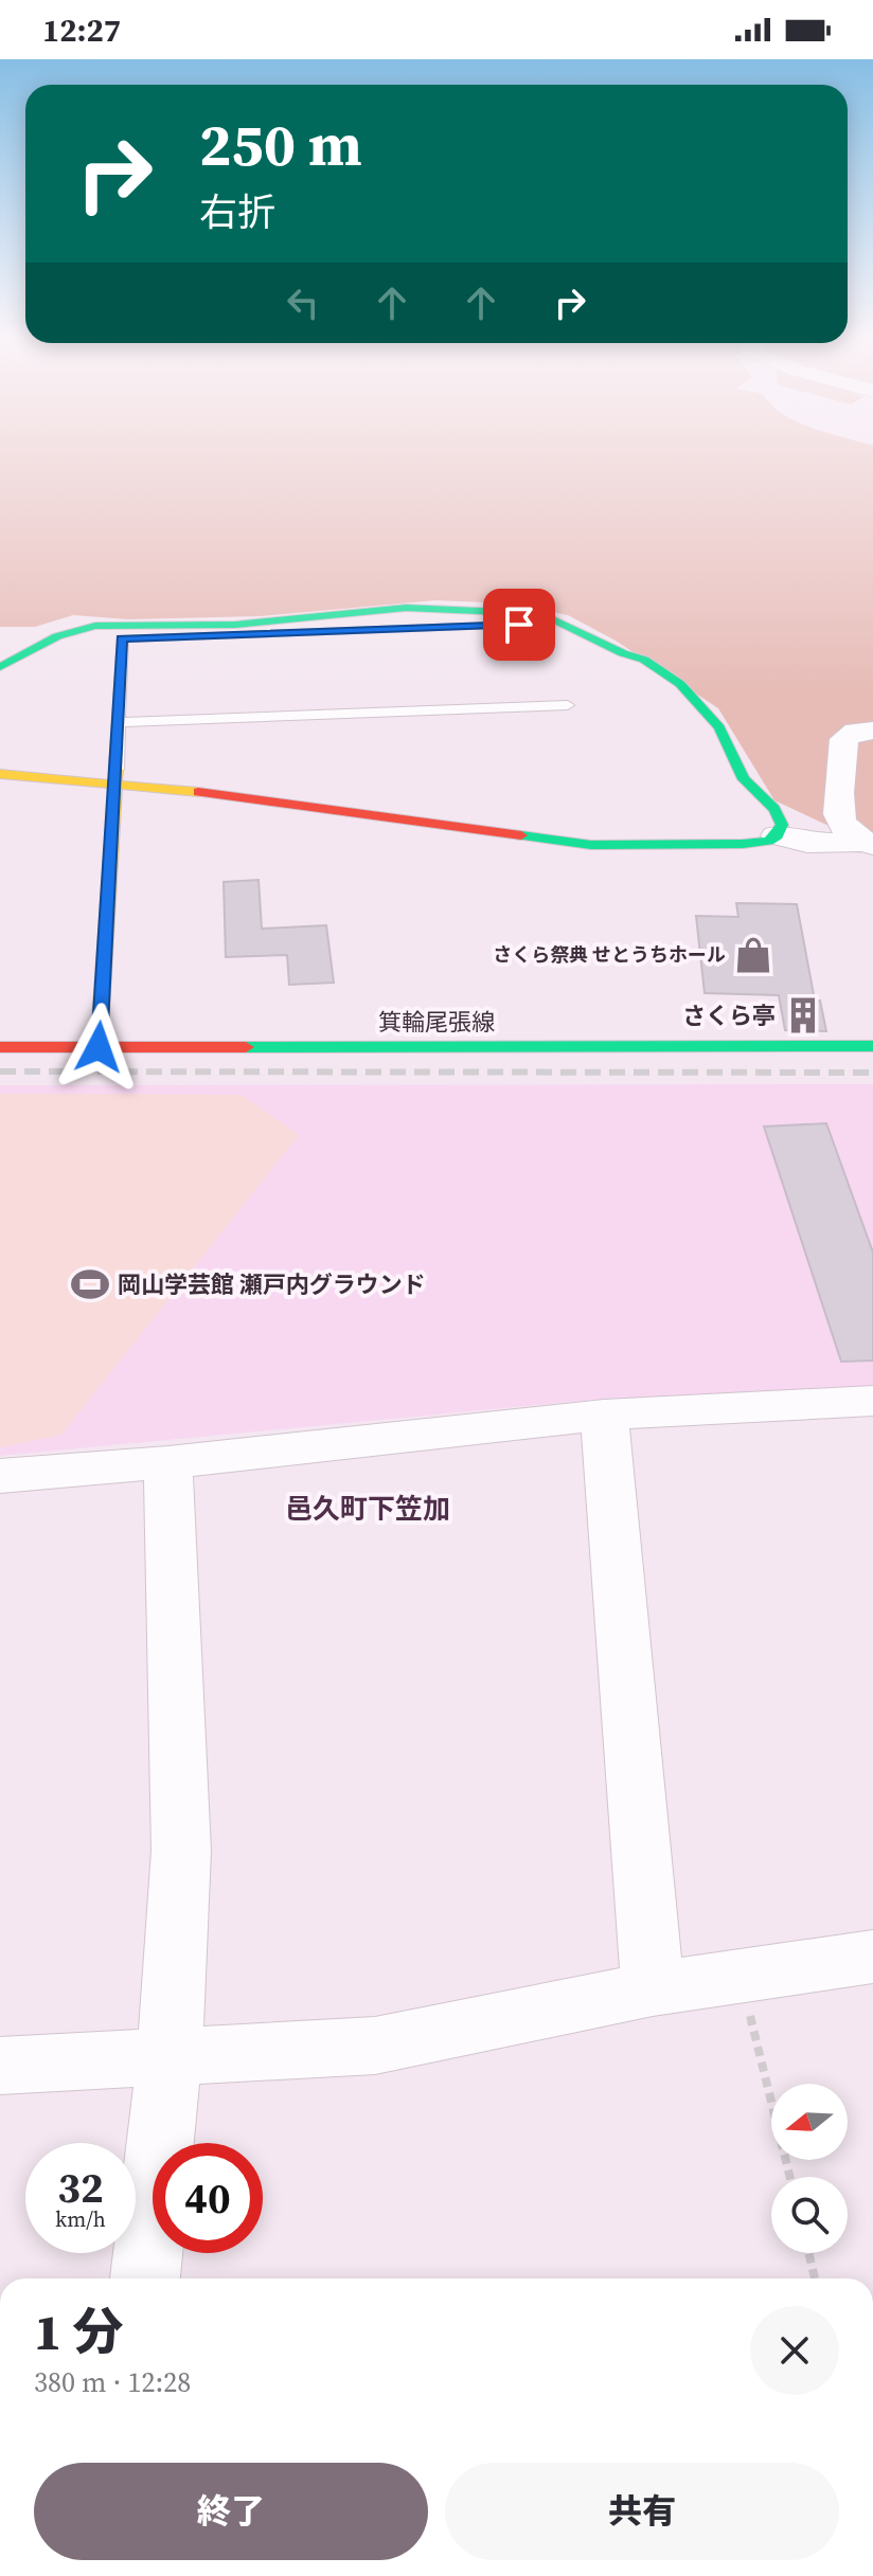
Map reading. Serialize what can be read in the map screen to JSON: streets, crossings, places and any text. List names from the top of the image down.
{
  "streets": {
    "street": ["箕輪尾張線"]
  },
  "districts": ["邑久町下笠加"],
  "places": {
    "shop": ["さくら祭典 せとうちホール"],
    "building": ["さくら亭"],
    "sports": ["岡山学芸館 瀬戸内グラウンド"]
  },
  "north": "left",
  "page": {
    "status": "12:27",
    "turn": ["250 m", "右折"],
    "speed": "32 km/h",
    "limit": "40",
    "heading": ["1 分", "380 m · 12:28"],
    "buttons": ["終了", "共有"]
  }
}
